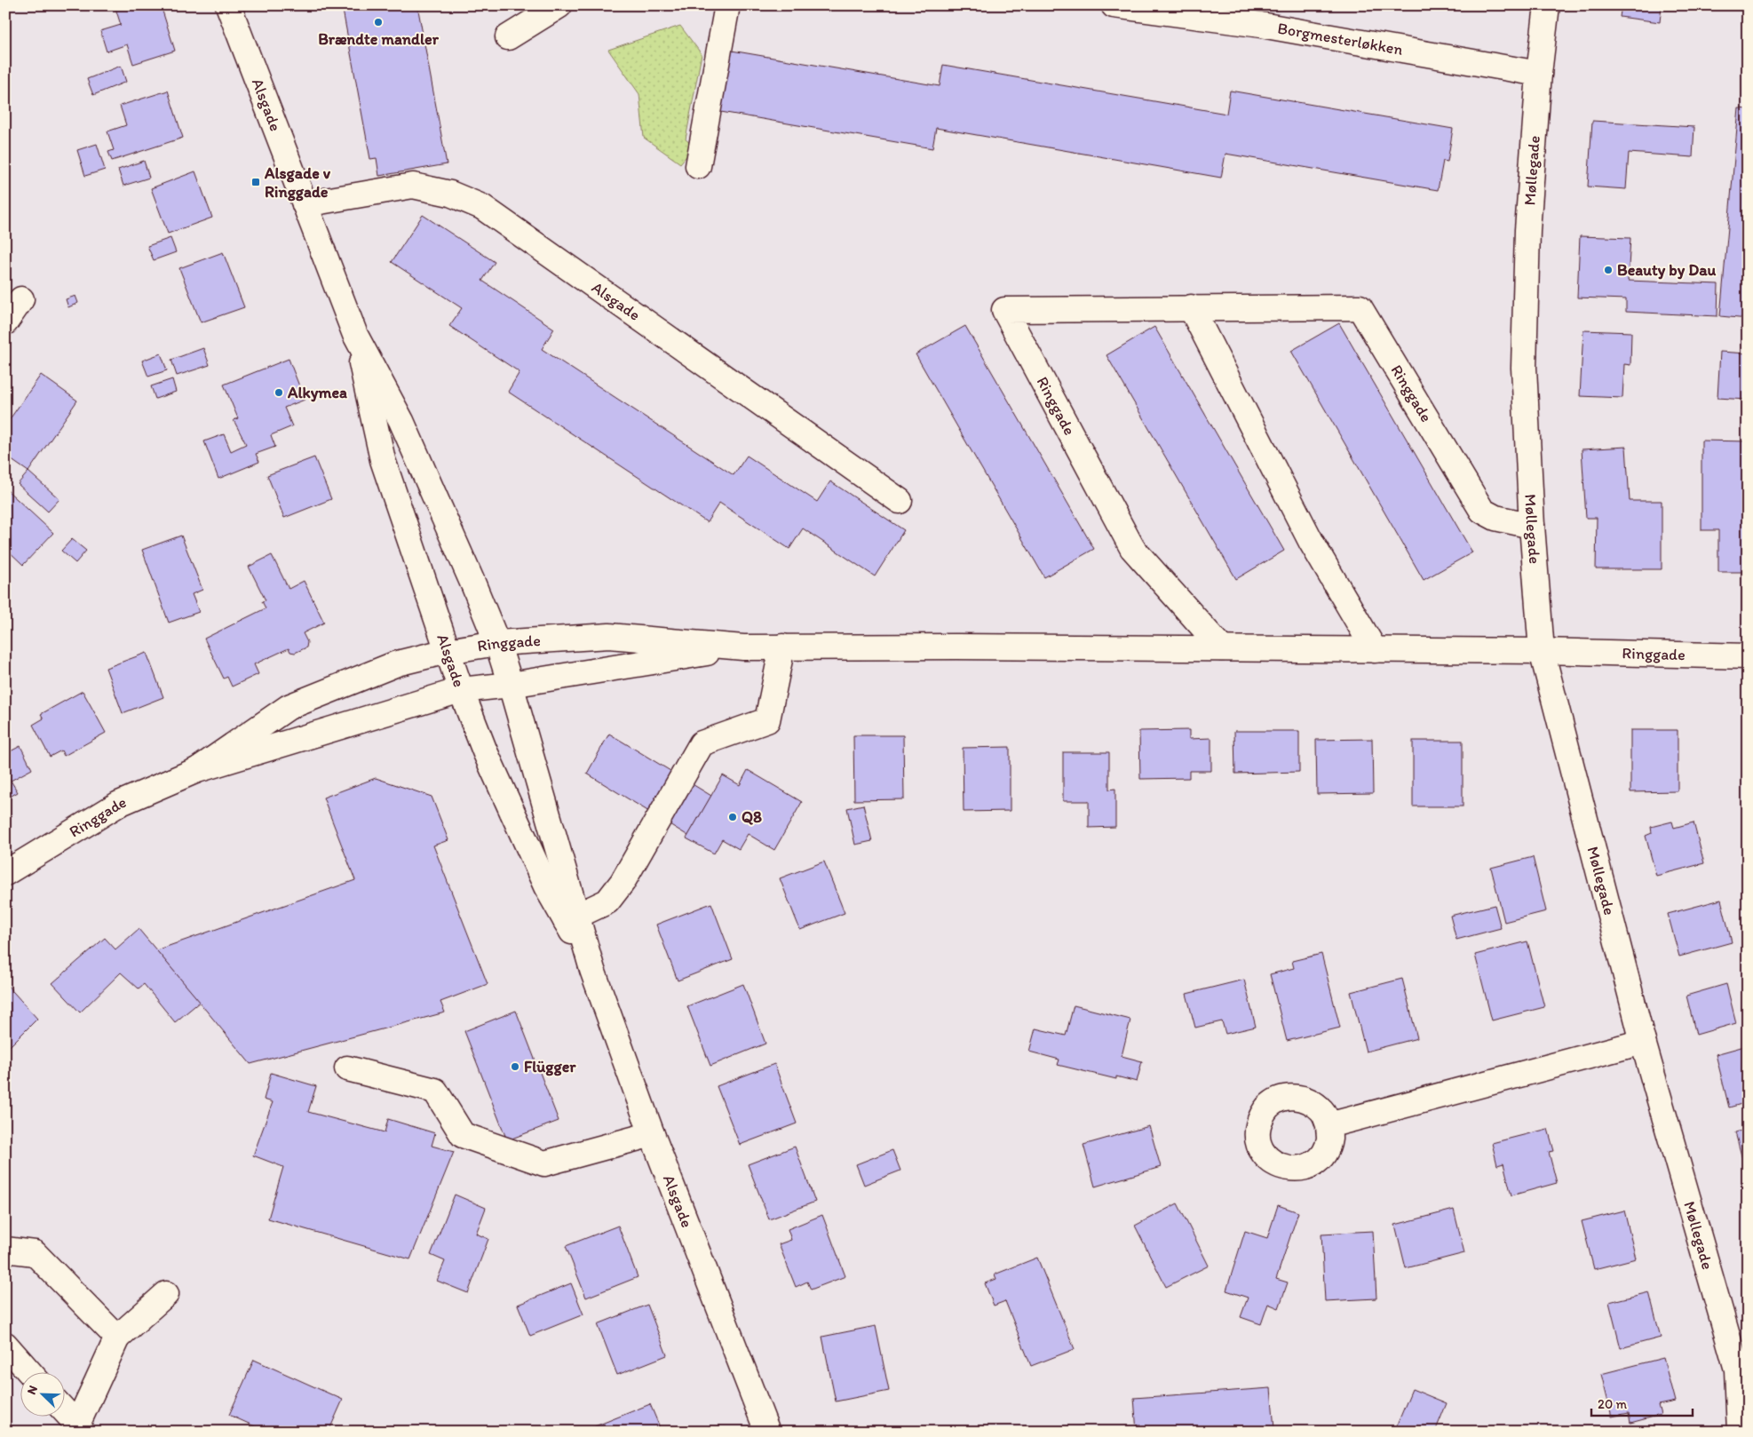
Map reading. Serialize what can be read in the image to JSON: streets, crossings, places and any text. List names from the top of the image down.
{
  "streets": {
    "street": [
      "Borgmesterløkken",
      "Alsgade",
      "Møllegade",
      "Ringgade"
    ]
  },
  "crossings": [
    ["Borgmesterløkken", "Møllegade"],
    ["Alsgade", "Ringgade"],
    ["Møllegade", "Ringgade"]
  ],
  "places": {
    "other": [
      "Brændte mandler",
      "Beauty by Dau",
      "Alkymea",
      "Q8",
      "Flügger"
    ],
    "transit": ["Alsgade v Ringgade"]
  },
  "scale_bar": "20 m",
  "north": "top left"
}
